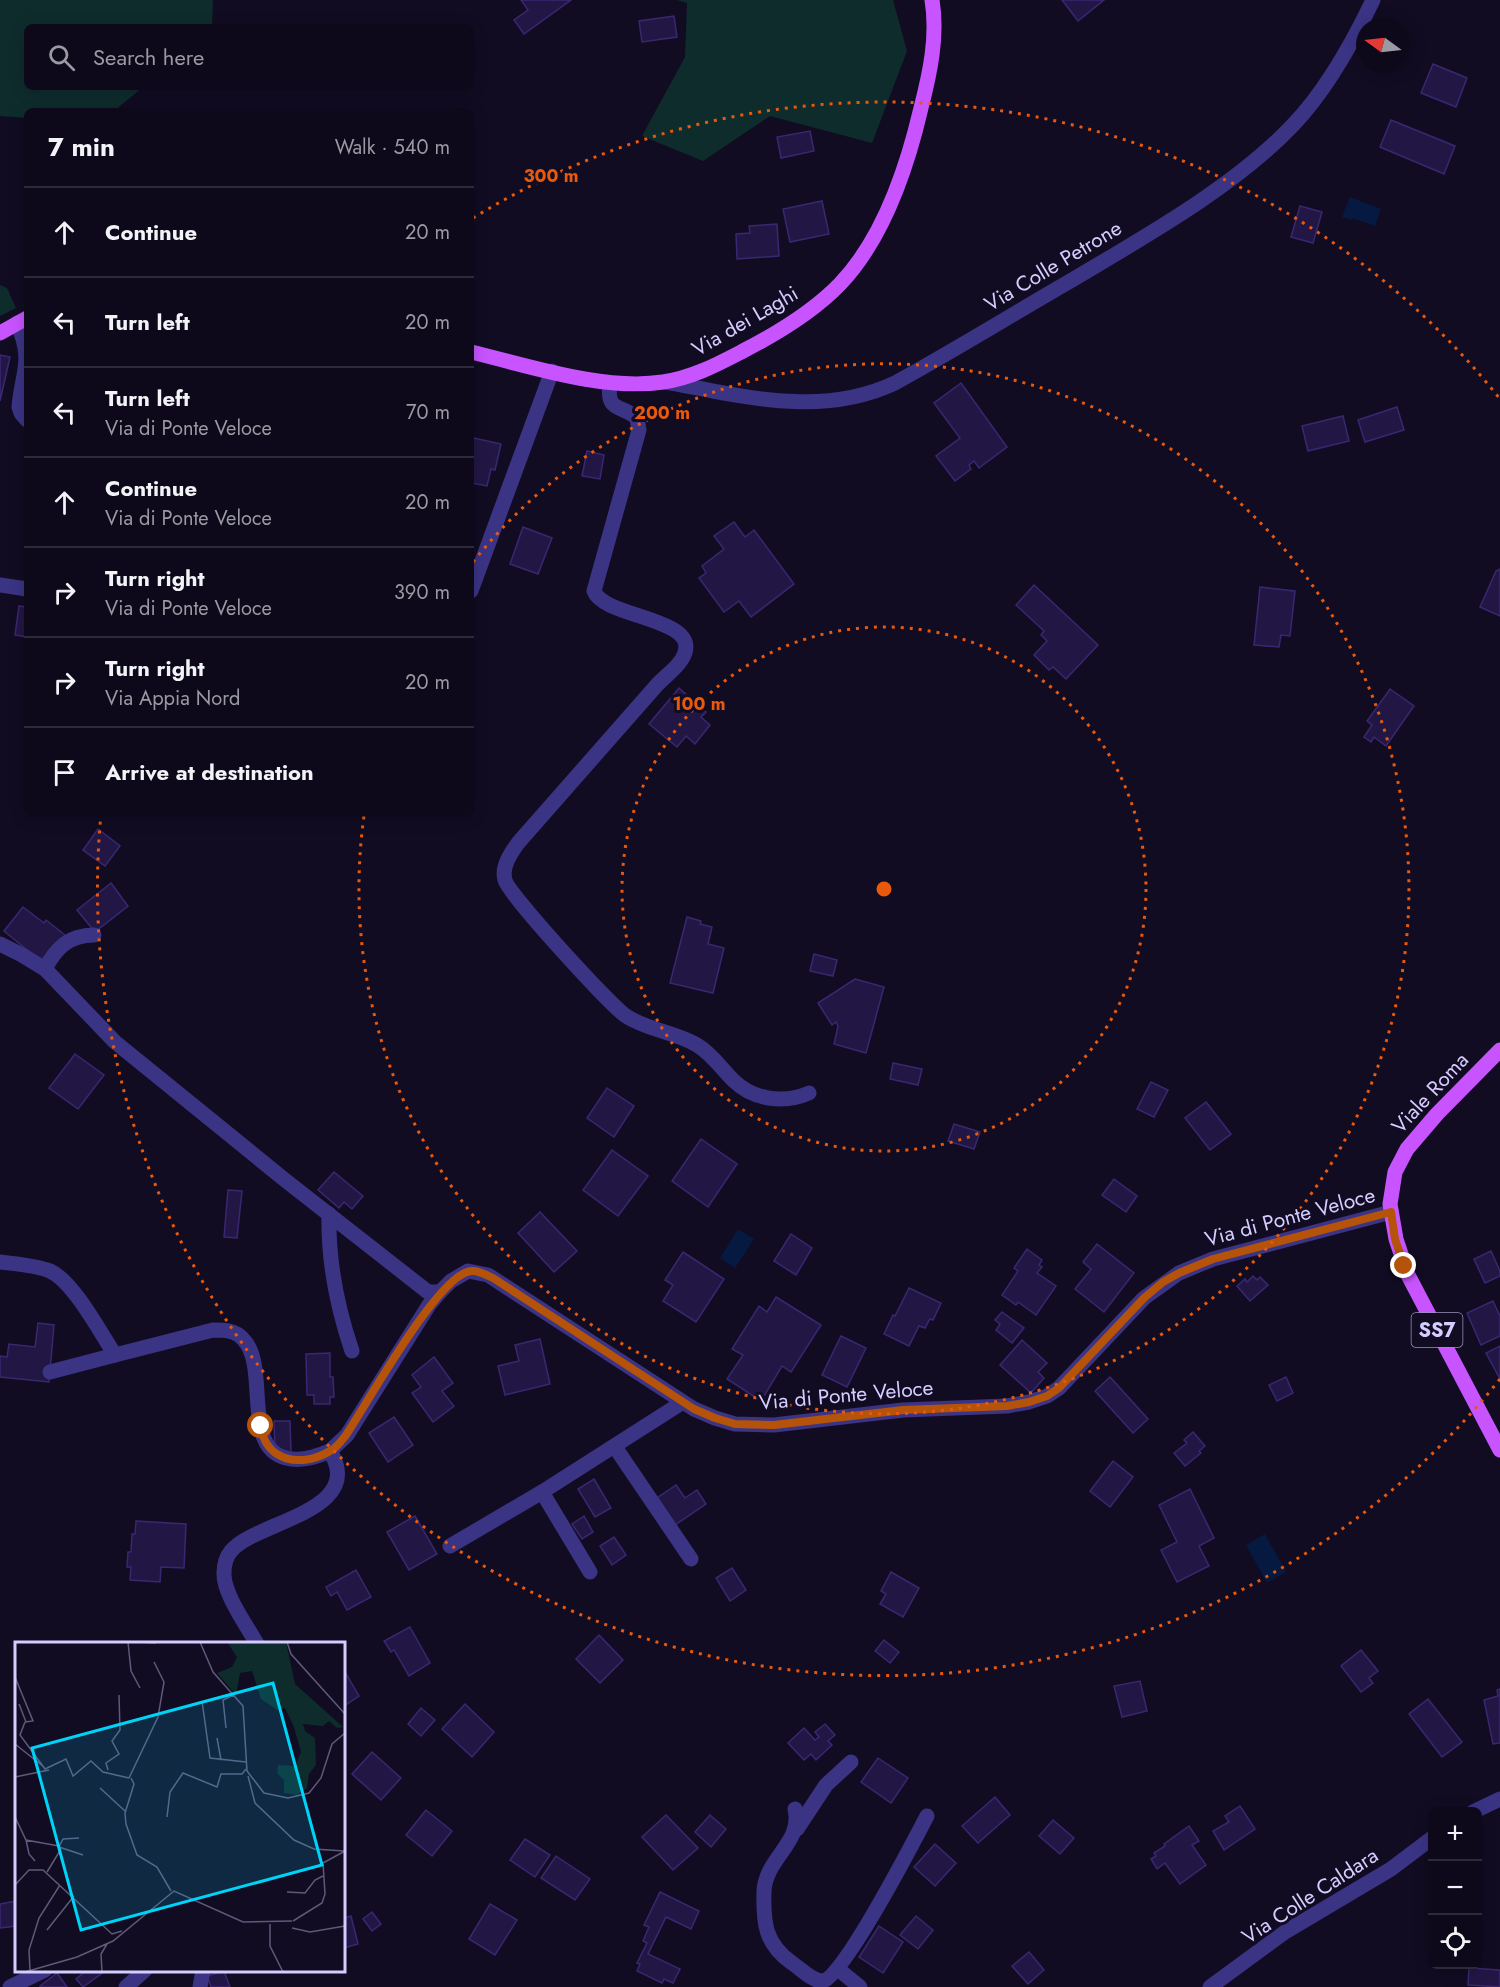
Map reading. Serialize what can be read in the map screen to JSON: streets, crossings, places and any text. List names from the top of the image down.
{
  "streets": {
    "main road": ["Via dei Laghi", "Viale Roma", "SS7"],
    "street": ["Via Colle Petrone", "Via di Ponte Veloce", "Via Colle Caldara"]
  },
  "crossings": [
    ["Via Colle Petrone", "Via dei Laghi"],
    ["Viale Roma", "Via di Ponte Veloce"],
    ["Viale Roma", "SS7"],
    ["Via di Ponte Veloce", "SS7"]
  ],
  "north": "left",
  "page": {
    "search": "Search here",
    "heading": ["7 min", "Walk · 540 m"],
    "list": [
      ["Continue", "20 m"],
      ["Turn left", "20 m"],
      ["Turn left", "Via di Ponte Veloce", "70 m"],
      ["Continue", "Via di Ponte Veloce", "20 m"],
      ["Turn right", "Via di Ponte Veloce", "390 m"],
      ["Turn right", "Via Appia Nord", "20 m"],
      "Arrive at destination"
    ],
    "map_buttons": ["+", "−"]
  },
  "rings": ["300 m", "200 m", "100 m"]
}
